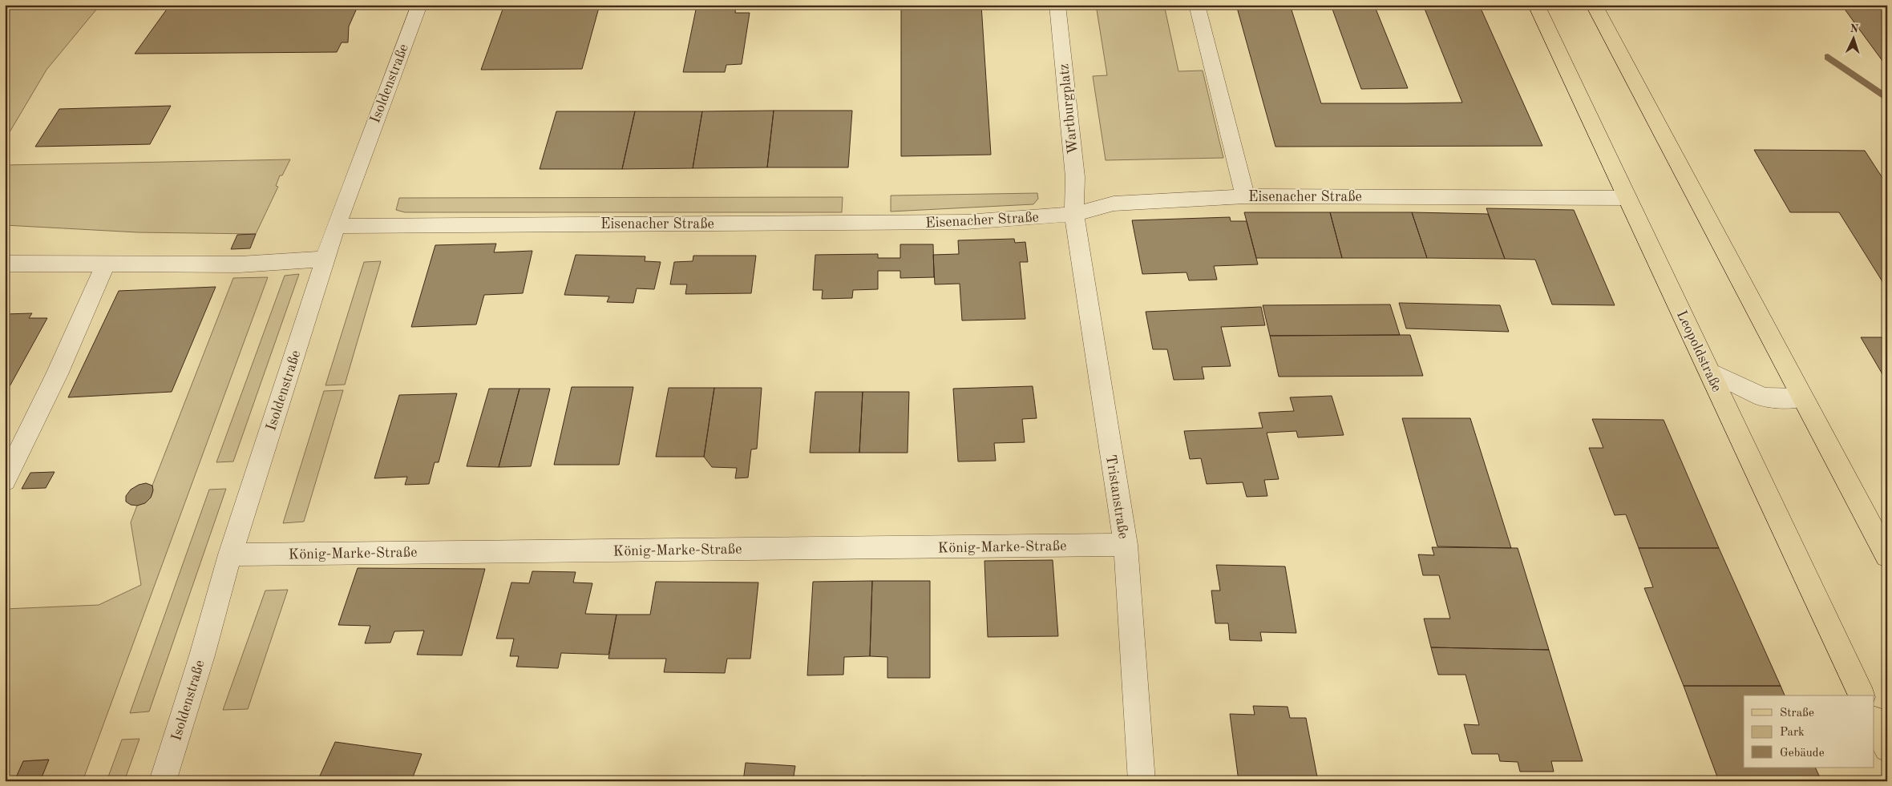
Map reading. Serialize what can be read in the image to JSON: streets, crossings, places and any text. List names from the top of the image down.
{
  "streets": {
    "main road": ["Leopoldstraße"],
    "street": [
      "Isoldenstraße",
      "Wartburgplatz",
      "Eisenacher Straße",
      "Tristanstraße",
      "König-Marke-Straße"
    ]
  },
  "crossings": [
    ["Isoldenstraße", "Eisenacher Straße"],
    ["Isoldenstraße", "König-Marke-Straße"],
    ["Wartburgplatz", "Eisenacher Straße"],
    ["Wartburgplatz", "Tristanstraße"],
    ["Eisenacher Straße", "Leopoldstraße"],
    ["Eisenacher Straße", "Tristanstraße"],
    ["Tristanstraße", "König-Marke-Straße"]
  ],
  "legend": ["Straße", "Park", "Gebäude"],
  "north": "top"
}
